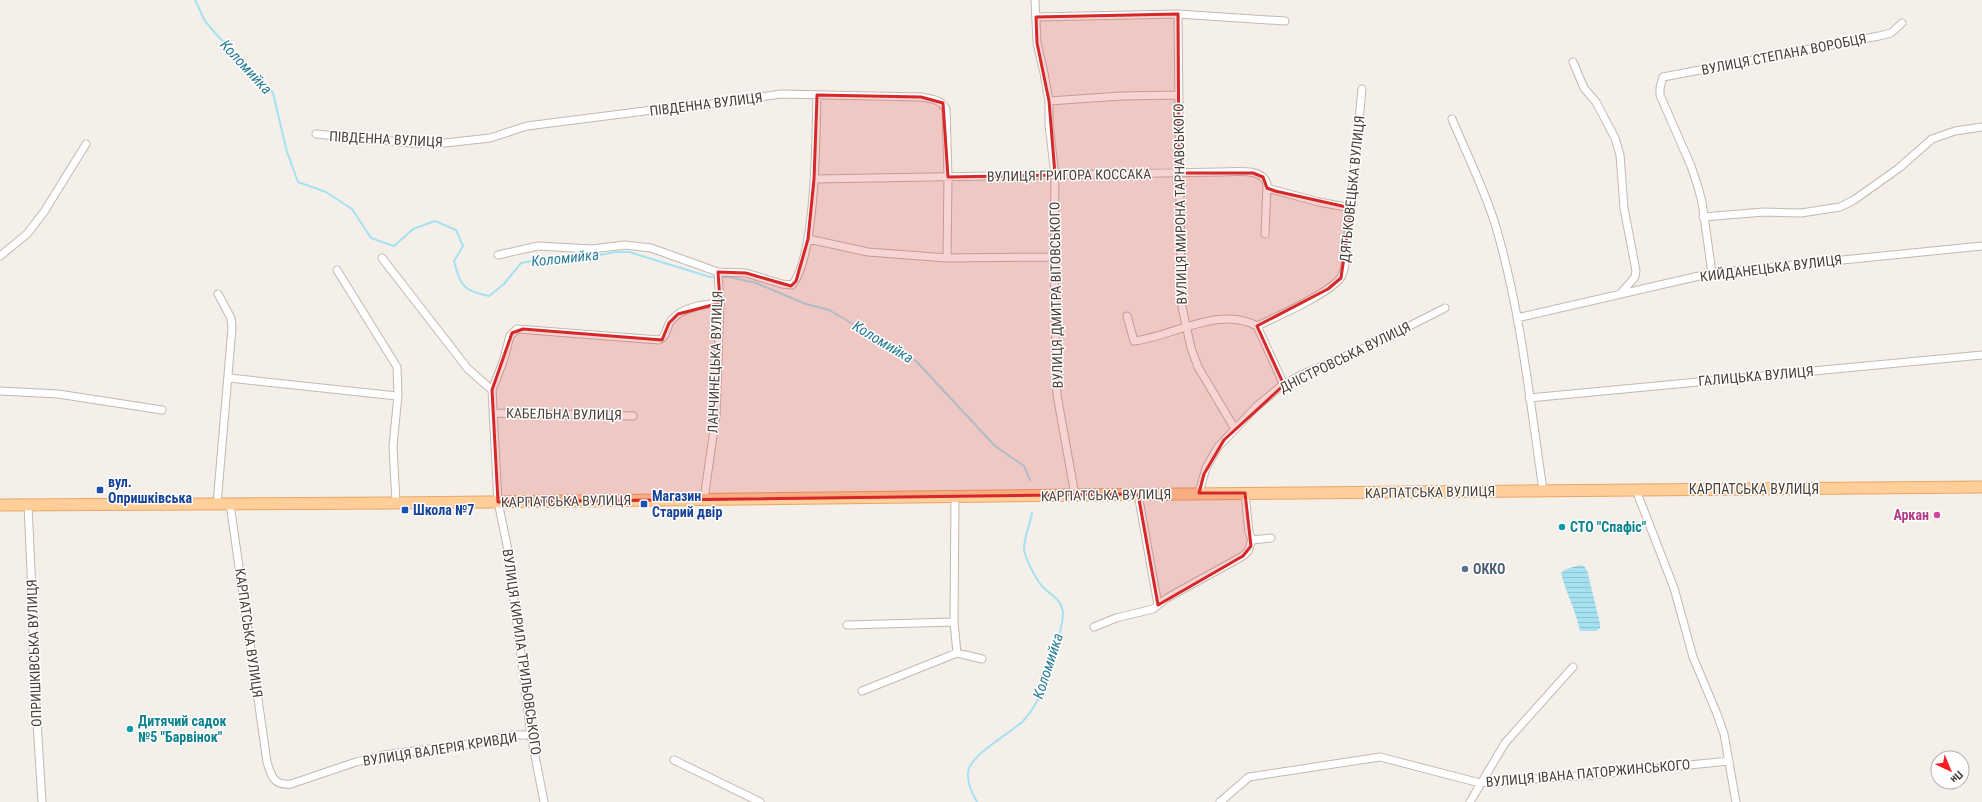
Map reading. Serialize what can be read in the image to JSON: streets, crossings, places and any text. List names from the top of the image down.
{
  "streets": {
    "main road": ["КАРПАТСЬКА ВУЛИЦЯ"],
    "street": [
      "ВУЛИЦЯ СТЕПАНА ВОРОБЦЯ",
      "ПІВДЕННА ВУЛИЦЯ",
      "ВУЛИЦЯ ГРИГОРА КОССАКА",
      "ДЯТЬКОВЕЦЬКА ВУЛИЦЯ",
      "ВУЛИЦЯ МИРОНА ТАРНАВСЬКОГО",
      "КИЙДАНЕЦЬКА ВУЛИЦЯ",
      "ВУЛИЦЯ ДМИТРА ВІТОВСЬКОГО",
      "ДНІСТРОВСЬКА ВУЛИЦЯ",
      "ЛАНЧИНЕЦЬКА ВУЛИЦЯ",
      "ГАЛИЦЬКА ВУЛИЦЯ",
      "КАБЕЛЬНА ВУЛИЦЯ",
      "ВУЛИЦЯ КИРИЛА ТРИЛЬОВСЬКОГО",
      "ОПРИШКІВСЬКА ВУЛИЦЯ",
      "ВУЛИЦЯ ВАЛЕРІЯ КРИВДИ",
      "ВУЛИЦЯ ІВАНА ПАТОРЖИНСЬКОГО"
    ]
  },
  "crossings": [
    ["ПІВДЕННА ВУЛИЦЯ", "ВУЛИЦЯ ГРИГОРА КОССАКА"],
    ["ВУЛИЦЯ ГРИГОРА КОССАКА", "ВУЛИЦЯ МИРОНА ТАРНАВСЬКОГО"],
    ["ВУЛИЦЯ ГРИГОРА КОССАКА", "ВУЛИЦЯ ДМИТРА ВІТОВСЬКОГО"],
    ["ВУЛИЦЯ МИРОНА ТАРНАВСЬКОГО", "ДНІСТРОВСЬКА ВУЛИЦЯ"],
    ["ВУЛИЦЯ ДМИТРА ВІТОВСЬКОГО", "КАРПАТСЬКА ВУЛИЦЯ"],
    ["ДНІСТРОВСЬКА ВУЛИЦЯ", "КАРПАТСЬКА ВУЛИЦЯ"],
    ["ЛАНЧИНЕЦЬКА ВУЛИЦЯ", "КАРПАТСЬКА ВУЛИЦЯ"],
    ["КАБЕЛЬНА ВУЛИЦЯ", "ВУЛИЦЯ КИРИЛА ТРИЛЬОВСЬКОГО"],
    ["КАРПАТСЬКА ВУЛИЦЯ", "ВУЛИЦЯ КИРИЛА ТРИЛЬОВСЬКОГО"],
    ["КАРПАТСЬКА ВУЛИЦЯ", "ОПРИШКІВСЬКА ВУЛИЦЯ"],
    ["КАРПАТСЬКА ВУЛИЦЯ", "ВУЛИЦЯ ВАЛЕРІЯ КРИВДИ"],
    ["ВУЛИЦЯ КИРИЛА ТРИЛЬОВСЬКОГО", "ВУЛИЦЯ ВАЛЕРІЯ КРИВДИ"]
  ],
  "water": ["Коломийка"],
  "places": {
    "transit": ["вул. Опришківська", "Магазин Старий двір", "Школа №7"],
    "other": [
      "Аркан",
      "СТО \"Спафіс\"",
      "ОККО",
      "Дитячий садок №5 \"Барвінок\""
    ]
  },
  "north": "bottom right"
}
